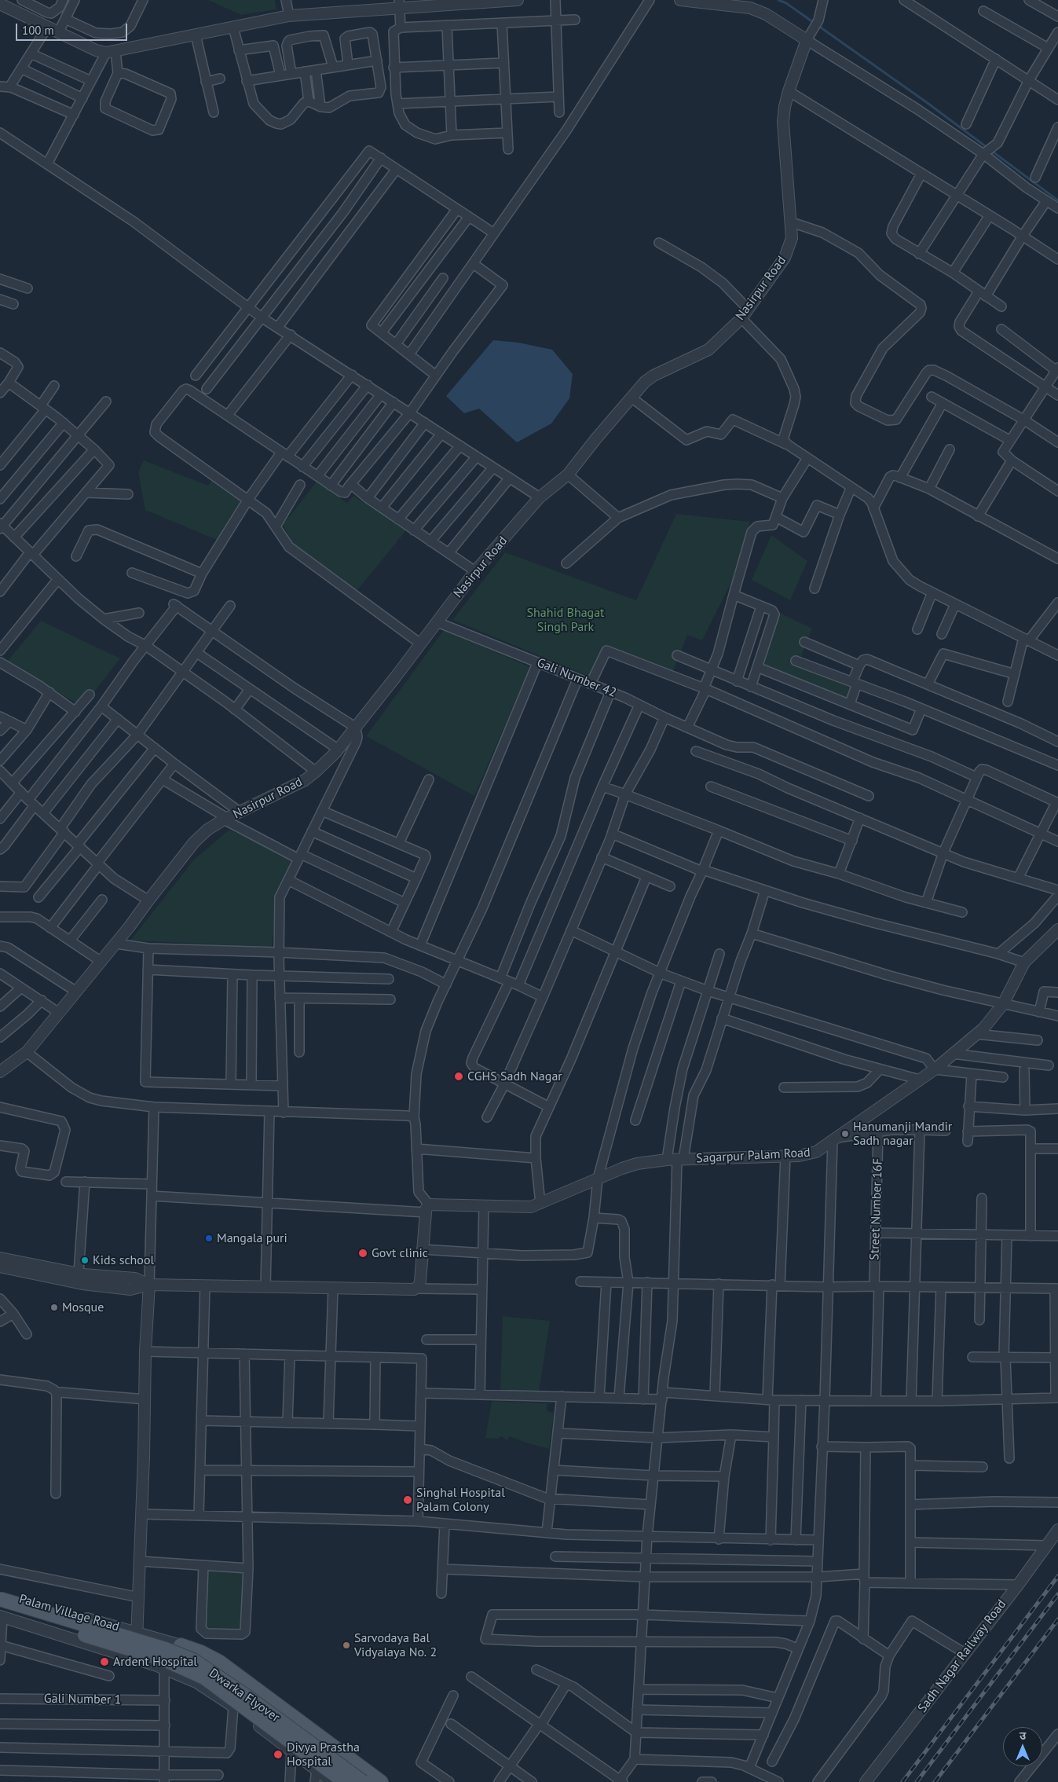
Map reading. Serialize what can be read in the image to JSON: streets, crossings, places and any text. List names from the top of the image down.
{
  "streets": {
    "main road": ["Dwarka Flyover"],
    "street": [
      "Nasirpur Road",
      "Gali Number 42",
      "Sagarpur Palam Road",
      "Street Number 16F",
      "Palam Village Road",
      "Sadh Nagar Railway Road",
      "Gali Number 1"
    ]
  },
  "crossings": [
    ["Nasirpur Road", "Gali Number 42"],
    ["Palam Village Road", "Dwarka Flyover"]
  ],
  "parks": ["Shahid Bhagat Singh Park"],
  "places": [
    "CGHS Sadh Nagar",
    "Hanumanji Mandir Sadh nagar",
    "Mangala puri",
    "Govt clinic",
    "Kids school",
    "Mosque",
    "Singhal Hospital Palam Colony",
    "Sarvodaya Bal Vidyalaya No. 2",
    "Ardent Hospital",
    "Divya Prastha Hospital"
  ],
  "scale_bar": "100 m",
  "north": "top"
}
